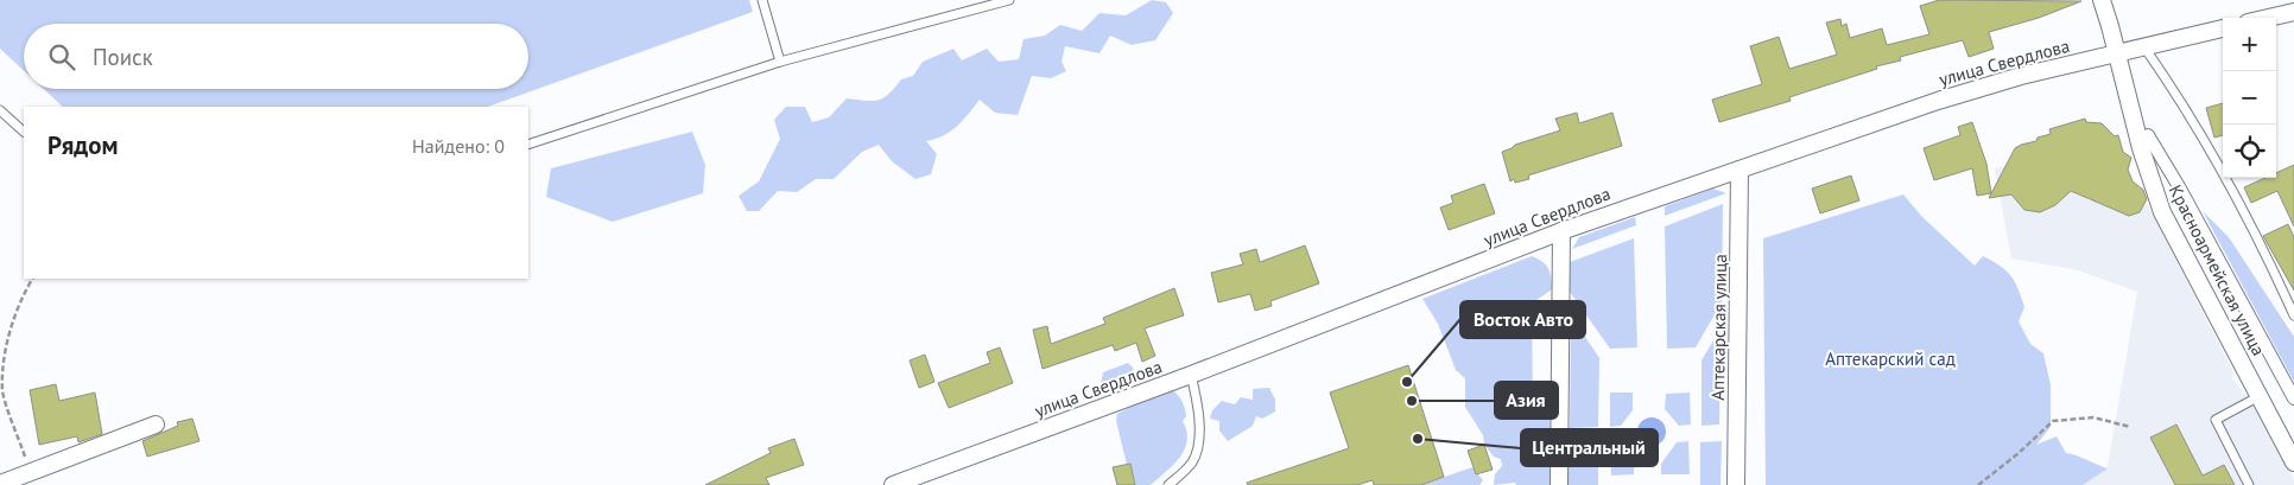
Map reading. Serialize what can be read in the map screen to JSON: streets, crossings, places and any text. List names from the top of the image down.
{
  "streets": {
    "street": ["улица Свердлова", "Красноармейская улица", "Аптекарская улица"]
  },
  "crossings": [
    ["улица Свердлова", "Красноармейская улица"],
    ["улица Свердлова", "Аптекарская улица"]
  ],
  "parks": ["Аптекарский сад"],
  "places": ["Восток Авто", "Азия", "Центральный"],
  "page": {
    "map_buttons": ["+", "−"],
    "search": "Поиск",
    "heading": ["Рядом", "Найдено: 0"]
  }
}
